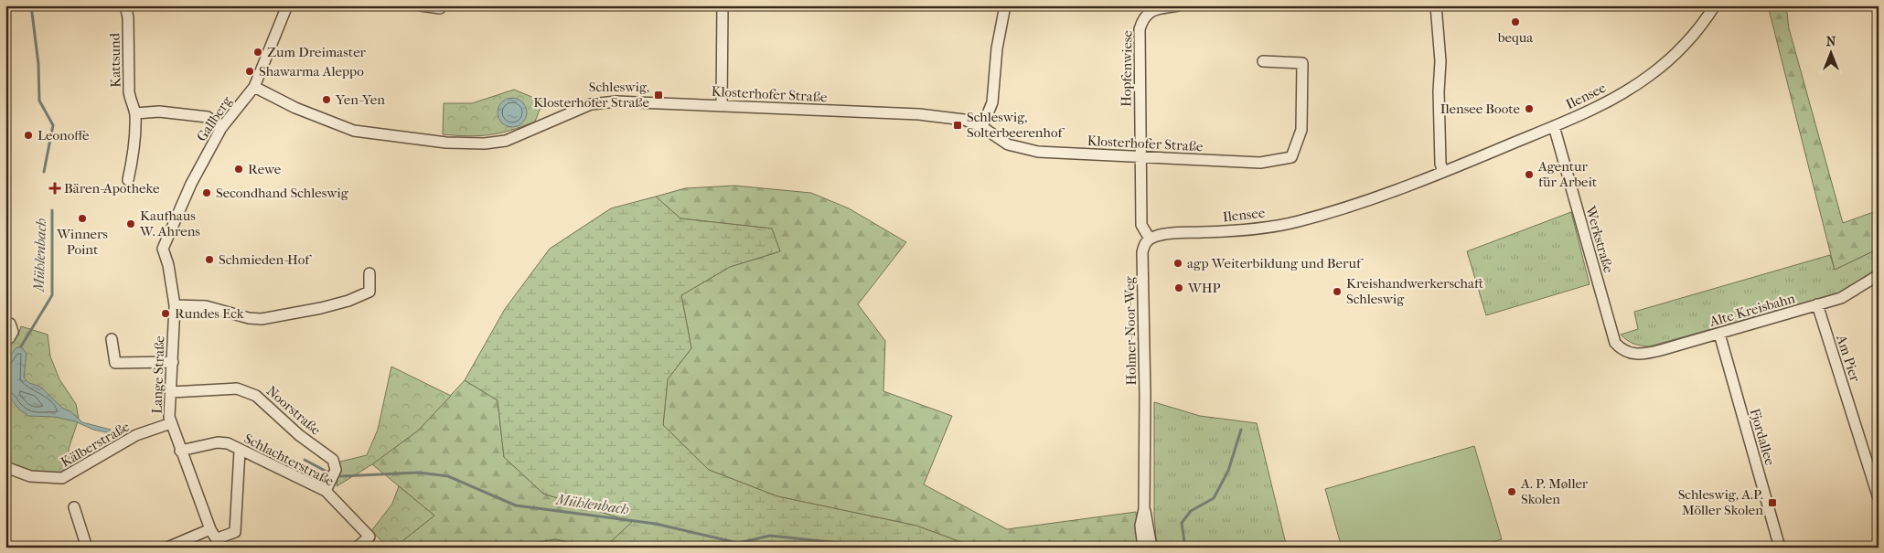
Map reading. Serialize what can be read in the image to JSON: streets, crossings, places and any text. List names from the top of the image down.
{
  "streets": {
    "street": [
      "Kattsund",
      "Hopfenwiese",
      "Klosterhofer Straße",
      "Ilensee",
      "Gallberg",
      "Werkstraße",
      "Alte Kreisbahn",
      "Holmer-Noor-Weg",
      "Am Pier",
      "Lange Straße",
      "Noorstraße",
      "Fjordallee",
      "Kälberstraße",
      "Schlachterstraße"
    ]
  },
  "crossings": [
    ["Hopfenwiese", "Klosterhofer Straße"],
    ["Klosterhofer Straße", "Gallberg"],
    ["Ilensee", "Werkstraße"],
    ["Ilensee", "Holmer-Noor-Weg"],
    ["Gallberg", "Lange Straße"],
    ["Werkstraße", "Alte Kreisbahn"],
    ["Alte Kreisbahn", "Am Pier"],
    ["Alte Kreisbahn", "Fjordallee"],
    ["Lange Straße", "Noorstraße"],
    ["Lange Straße", "Kälberstraße"],
    ["Lange Straße", "Schlachterstraße"],
    ["Noorstraße", "Schlachterstraße"]
  ],
  "water": ["Mühlenbach"],
  "places": {
    "other": [
      "bequa",
      "Zum Dreimaster",
      "Shawarma Aleppo",
      "Yen-Yen",
      "Ilensee Boote",
      "Leonoffe",
      "Rewe",
      "Agentur für Arbeit",
      "Secondhand Schleswig",
      "Winners Point",
      "Kaufhaus W. Ahrens",
      "Schmieden-Hof",
      "agp Weiterbildung und Beruf",
      "WHP",
      "Kreishandwerkerschaft Schleswig",
      "Rundes Eck",
      "A. P. Møller Skolen"
    ],
    "transit": ["Schleswig, Klosterhofer Straße", "Schleswig, Solterbeerenhof", "Schleswig, A.P. Möller Skolen"],
    "health": ["Bären-Apotheke"]
  },
  "north": "top"
}
